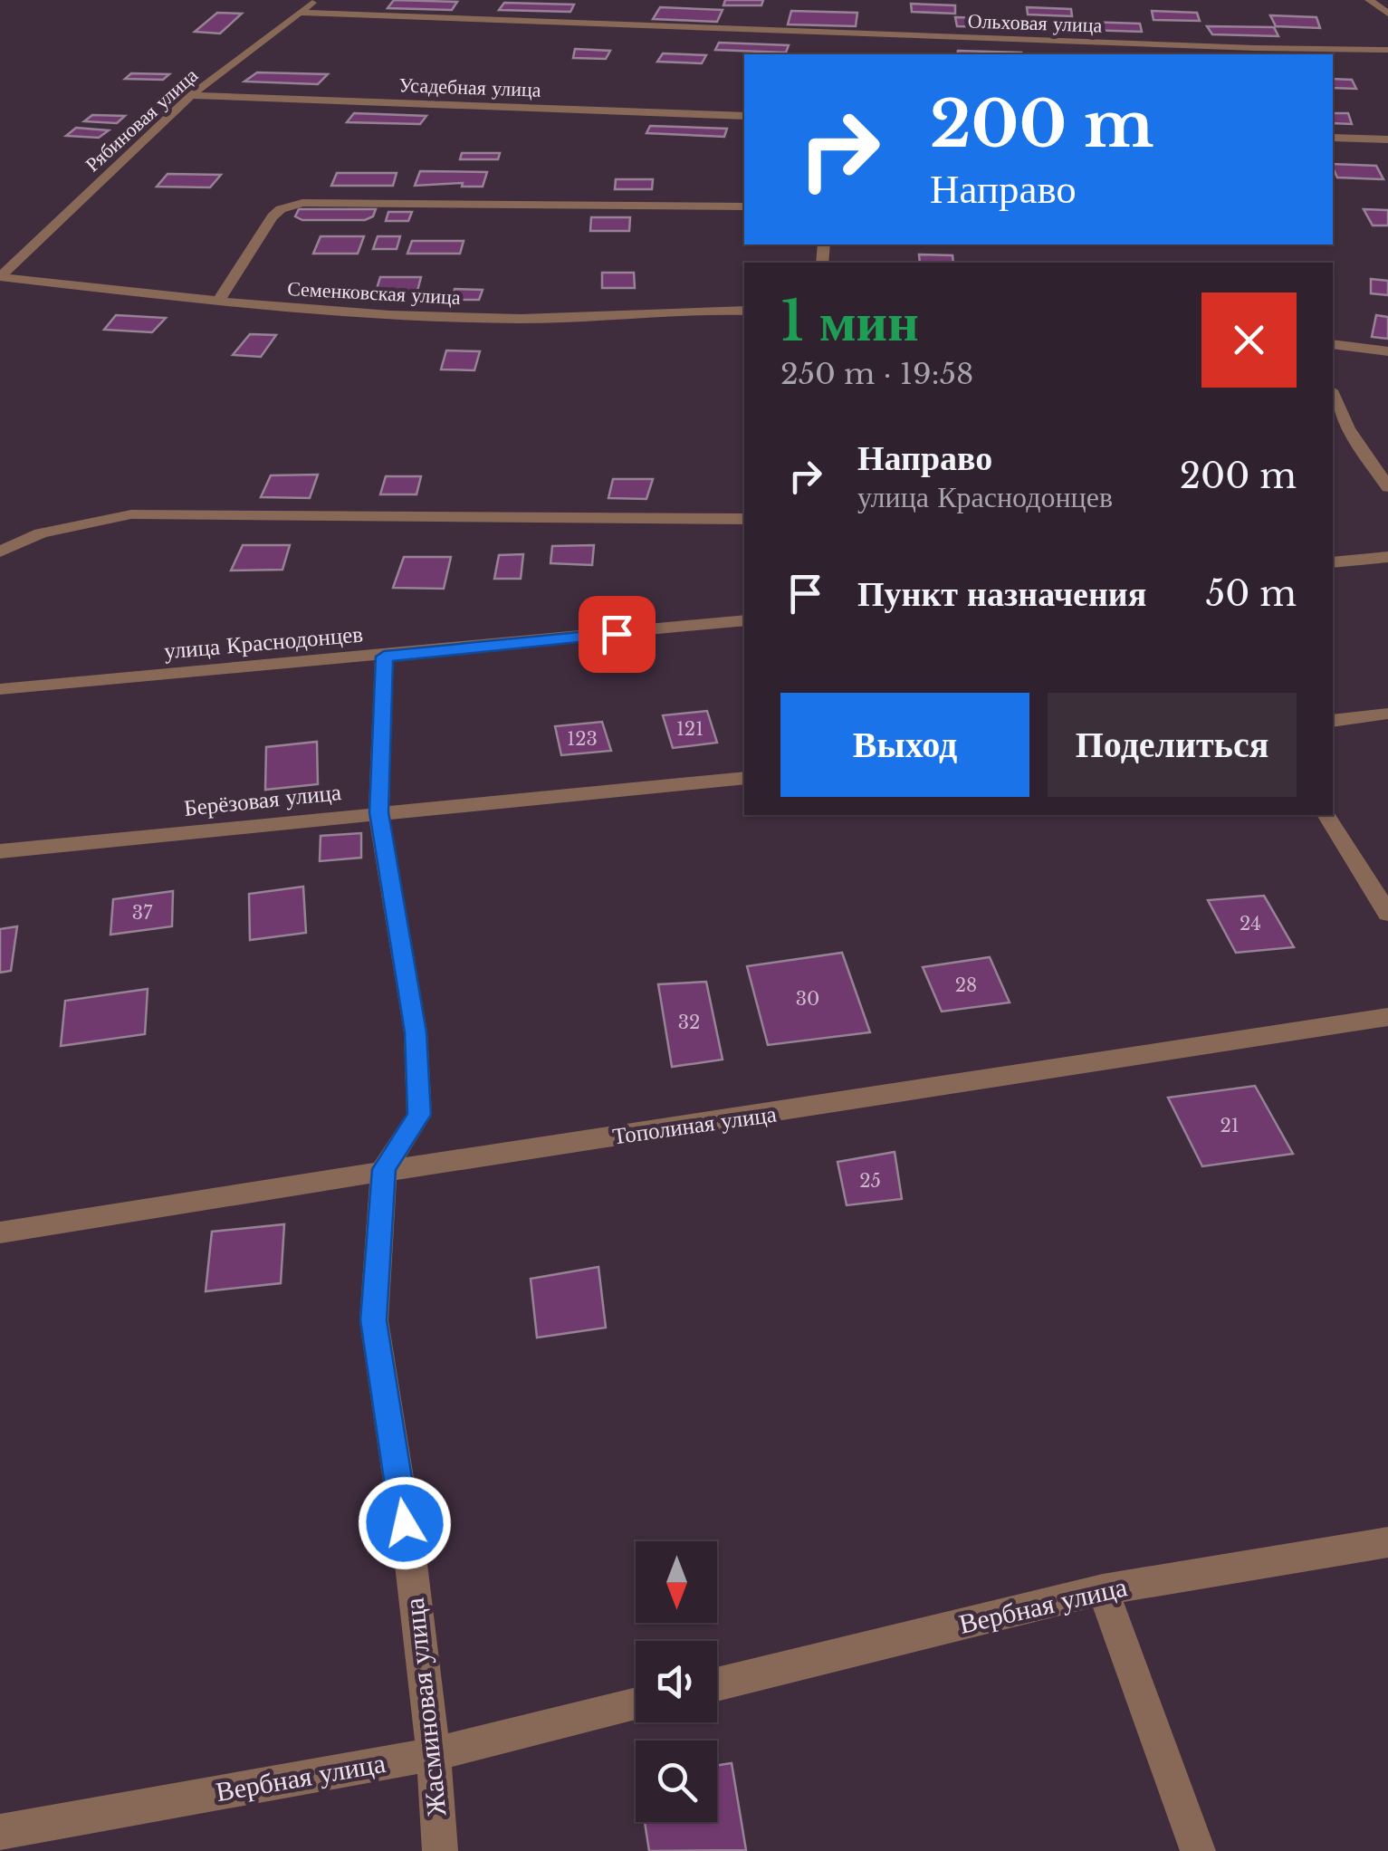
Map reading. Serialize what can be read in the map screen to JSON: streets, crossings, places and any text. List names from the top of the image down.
{
  "streets": {
    "street": [
      "Ольховая улица",
      "Усадебная улица",
      "Рябиновая улица",
      "Семенковская улица",
      "улица Краснодонцев",
      "Берёзовая улица",
      "Тополиная улица",
      "Вербная улица",
      "Жасминовая улица"
    ]
  },
  "crossings": [
    ["Ольховая улица", "Рябиновая улица"],
    ["Усадебная улица", "Рябиновая улица"],
    ["Рябиновая улица", "Семенковская улица"],
    ["улица Краснодонцев", "Жасминовая улица"],
    ["Берёзовая улица", "Жасминовая улица"],
    ["Тополиная улица", "Жасминовая улица"],
    ["Вербная улица", "Жасминовая улица"]
  ],
  "house_numbers": [
    "121",
    "123",
    "37",
    "24",
    "28",
    "30",
    "32",
    "21",
    "25"
  ],
  "north": "bottom",
  "page": {
    "turn": ["200 m", "Направо"],
    "heading": ["1 мин", "250 m · 19:58"],
    "list": [
      {
        "name": "Направо",
        "note": "улица Краснодонцев",
        "value": "200 m"
      },
      {
        "name": "Пункт назначения",
        "value": "50 m"
      }
    ],
    "buttons": ["Выход", "Поделиться"]
  }
}
